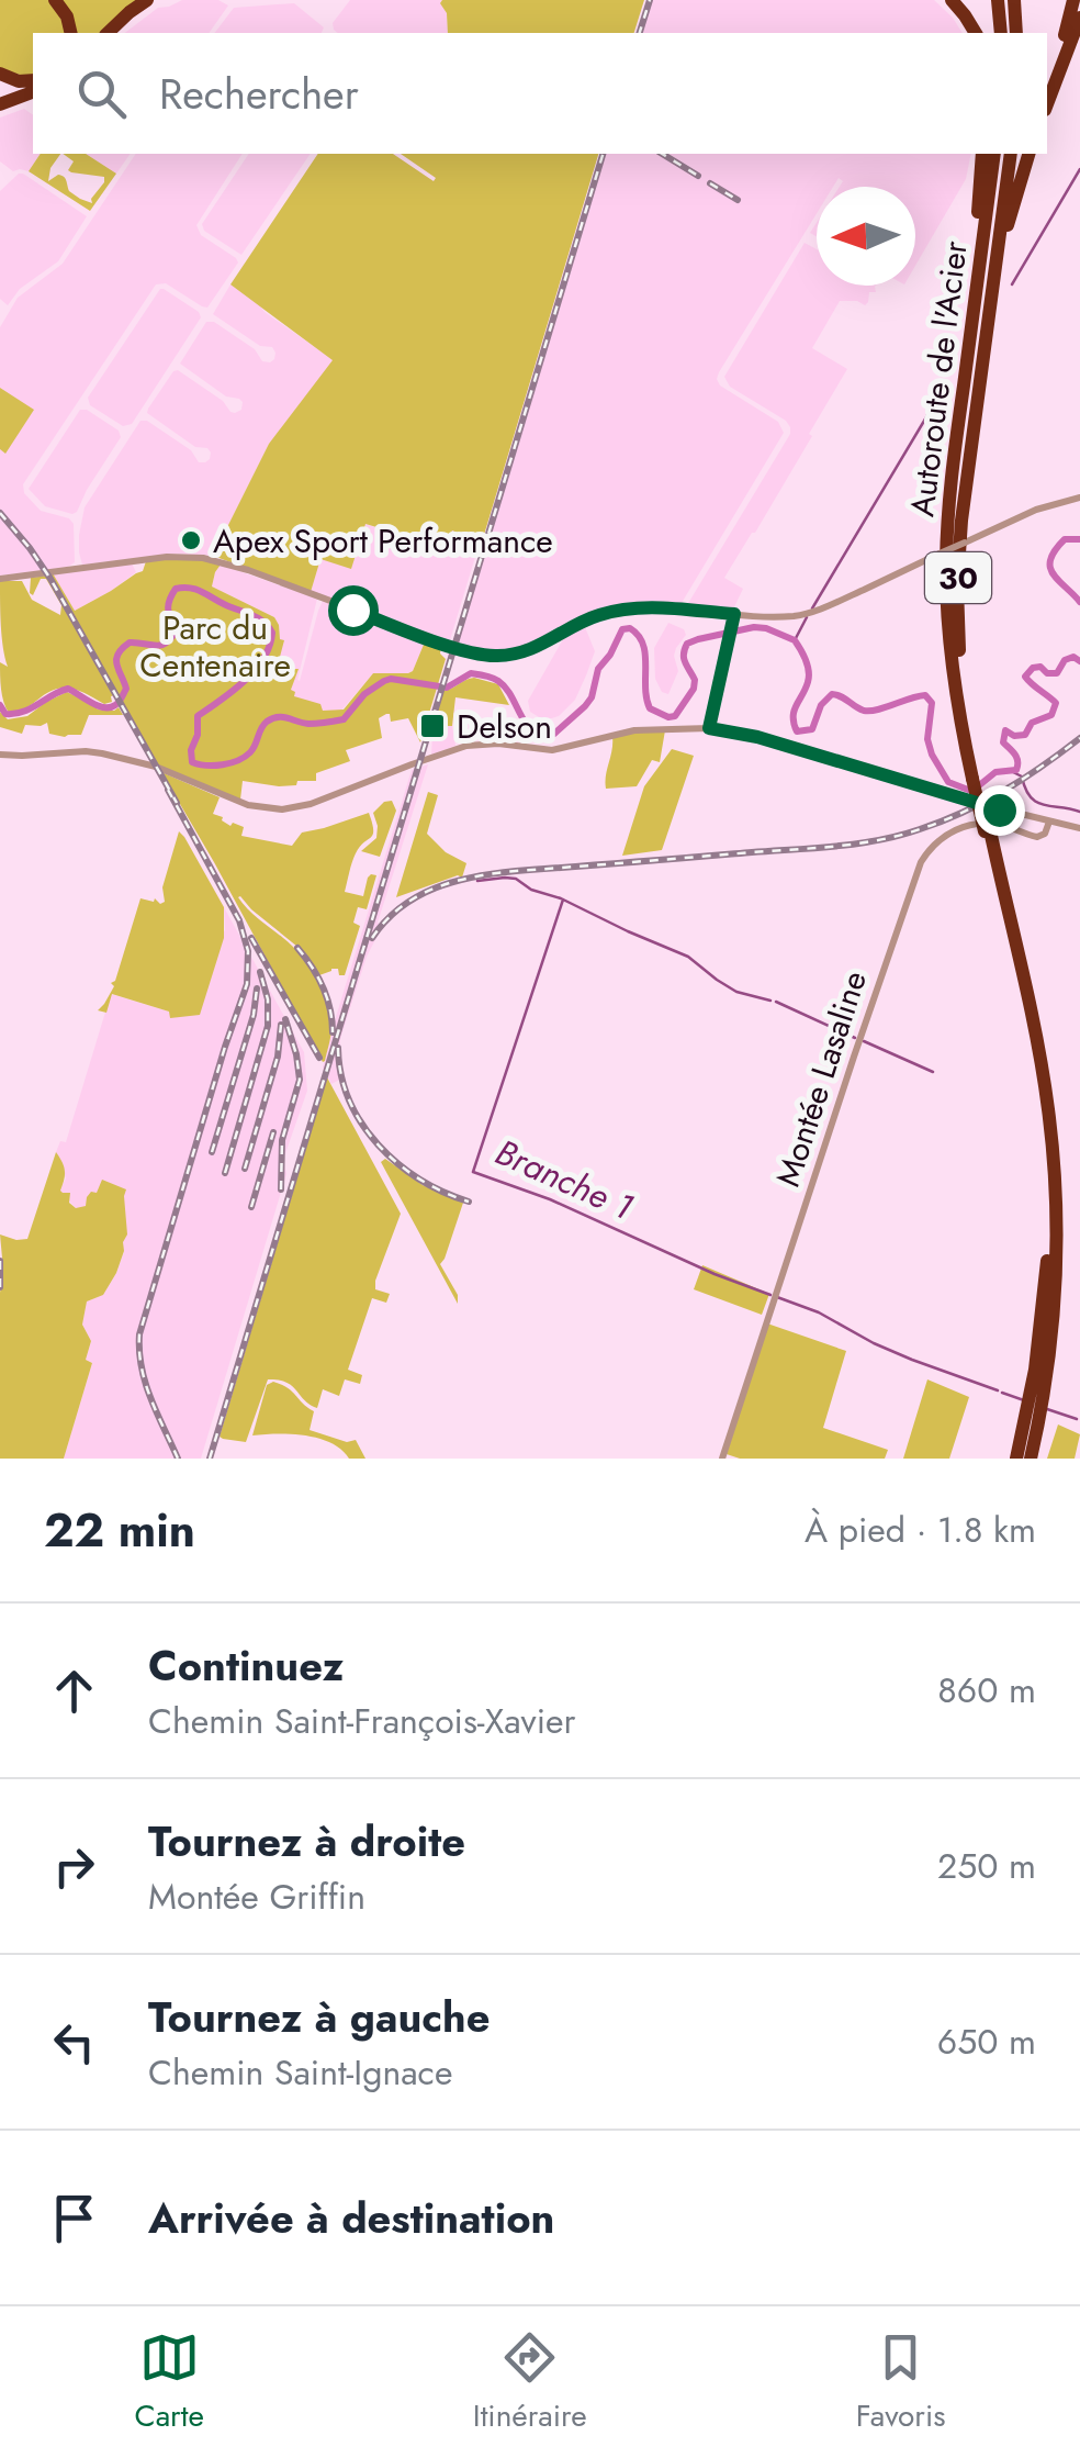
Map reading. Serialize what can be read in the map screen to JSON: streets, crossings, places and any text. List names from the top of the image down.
{
  "streets": {
    "highway": ["Autoroute de l'Acier", "30"],
    "street": ["Montée Lasaline"]
  },
  "water": ["Branche 1"],
  "parks": ["Parc du Centenaire"],
  "places": {
    "other": ["Apex Sport Performance"],
    "transit": ["Delson"]
  },
  "north": "left",
  "page": {
    "search": "Rechercher",
    "heading": ["22 min", "À pied · 1.8 km"],
    "list": [
      ["Continuez", "Chemin Saint-François-Xavier", "860 m"],
      ["Tournez à droite", "Montée Griffin", "250 m"],
      ["Tournez à gauche", "Chemin Saint-Ignace", "650 m"],
      "Arrivée à destination"
    ],
    "nav": ["Carte", "Itinéraire", "Favoris"]
  }
}
